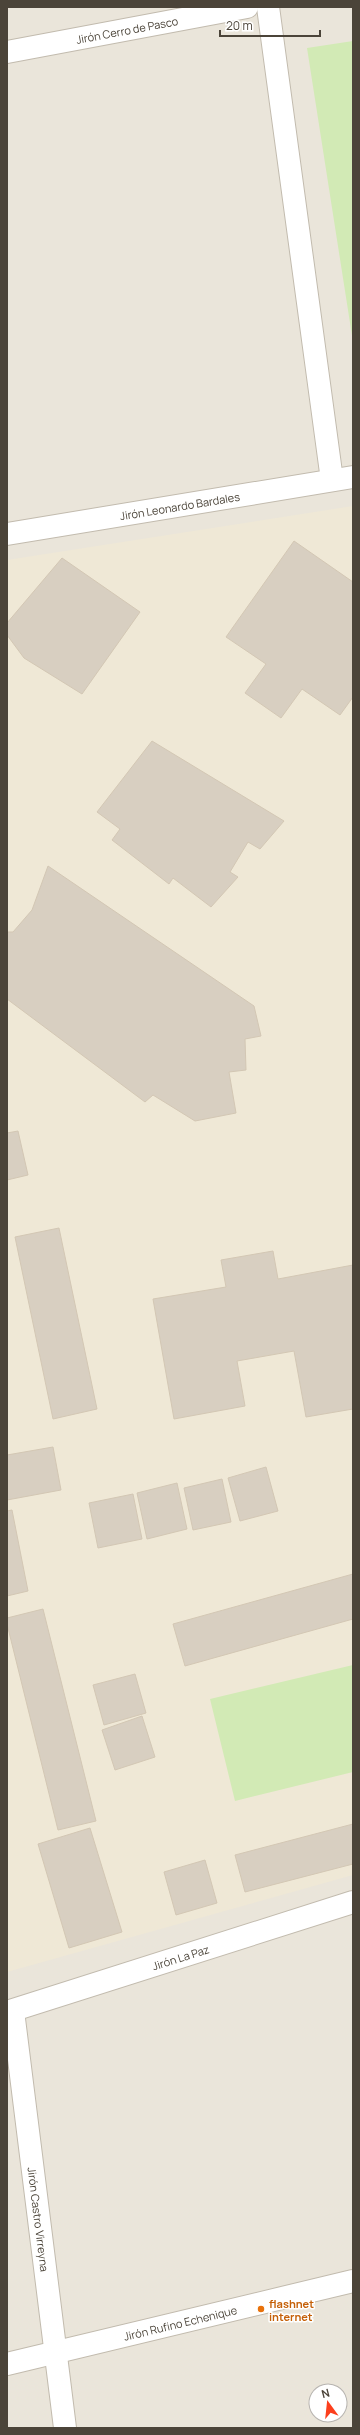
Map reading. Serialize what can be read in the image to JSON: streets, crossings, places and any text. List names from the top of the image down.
{
  "streets": {
    "street": [
      "Jirón Cerro de Pasco",
      "Jirón Leonardo Bardales",
      "Jirón La Paz",
      "Jirón Castro Virreyna",
      "Jirón Rufino Echenique"
    ]
  },
  "crossings": [
    ["Jirón La Paz", "Jirón Castro Virreyna"],
    ["Jirón Castro Virreyna", "Jirón Rufino Echenique"]
  ],
  "places": ["flashnet internet"],
  "scale_bar": "20 m",
  "north": "top"
}
